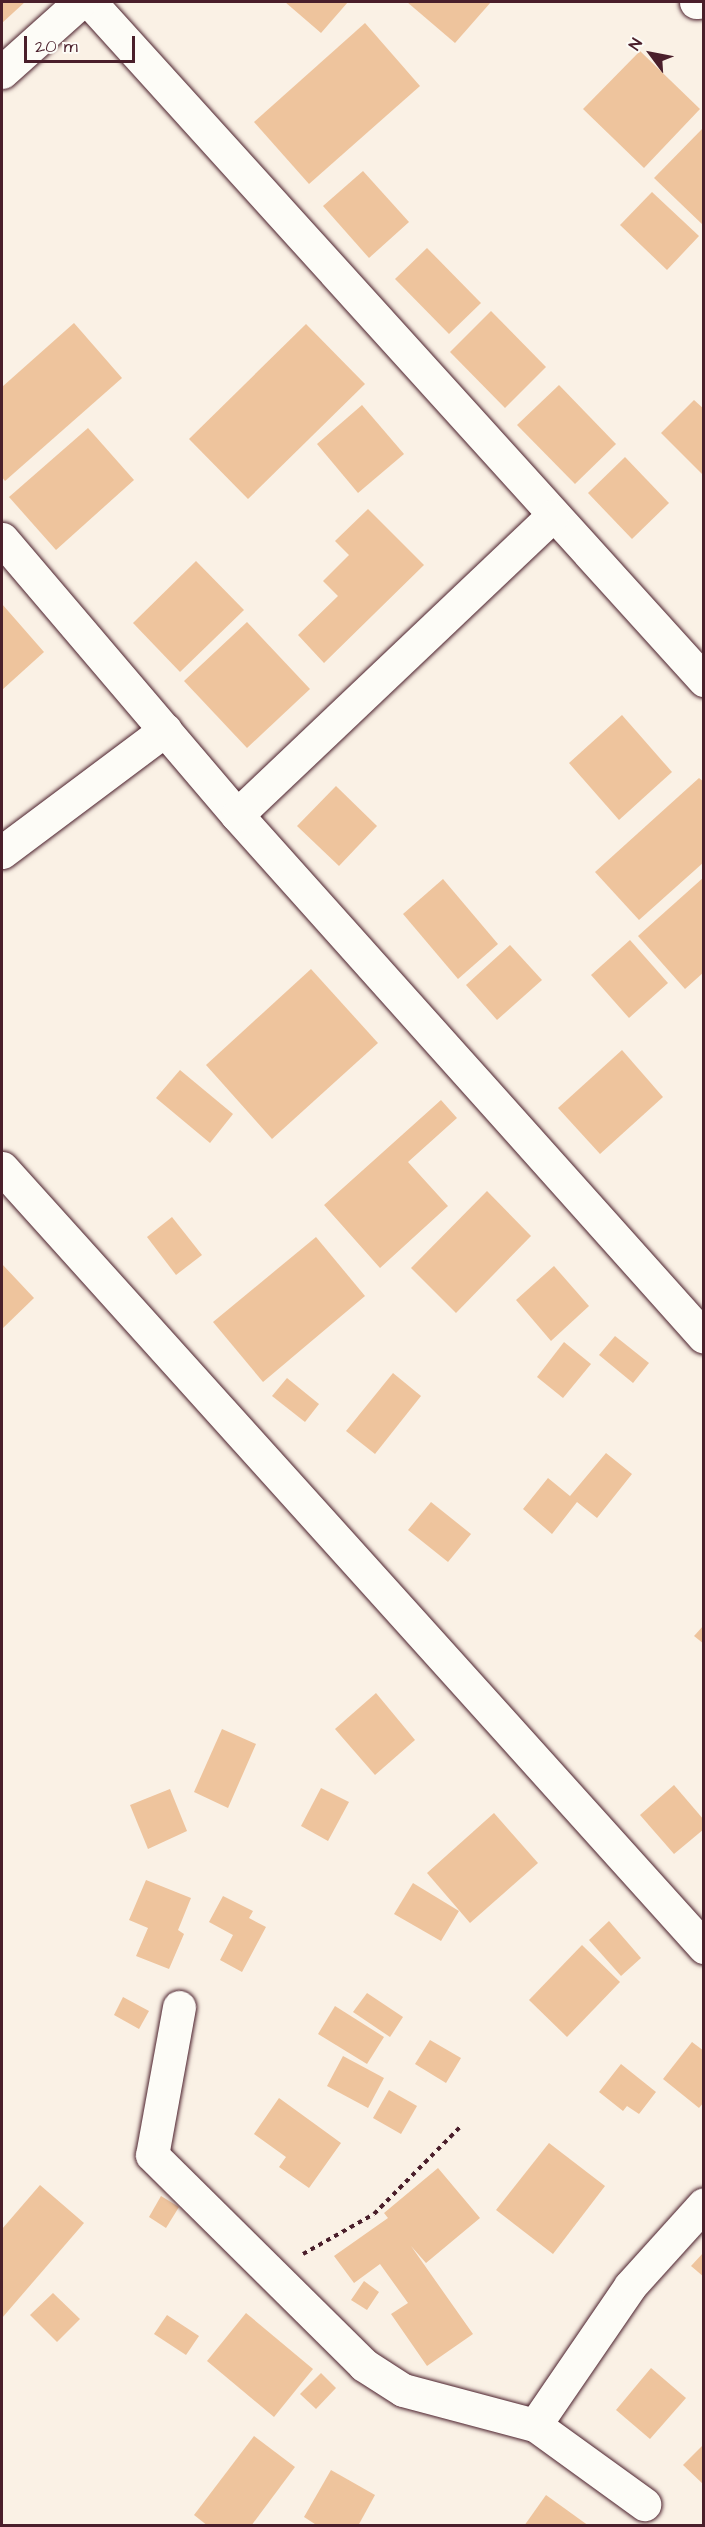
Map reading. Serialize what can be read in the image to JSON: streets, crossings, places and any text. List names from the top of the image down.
{
  "scale_bar": "20 m",
  "north": "top left"
}
